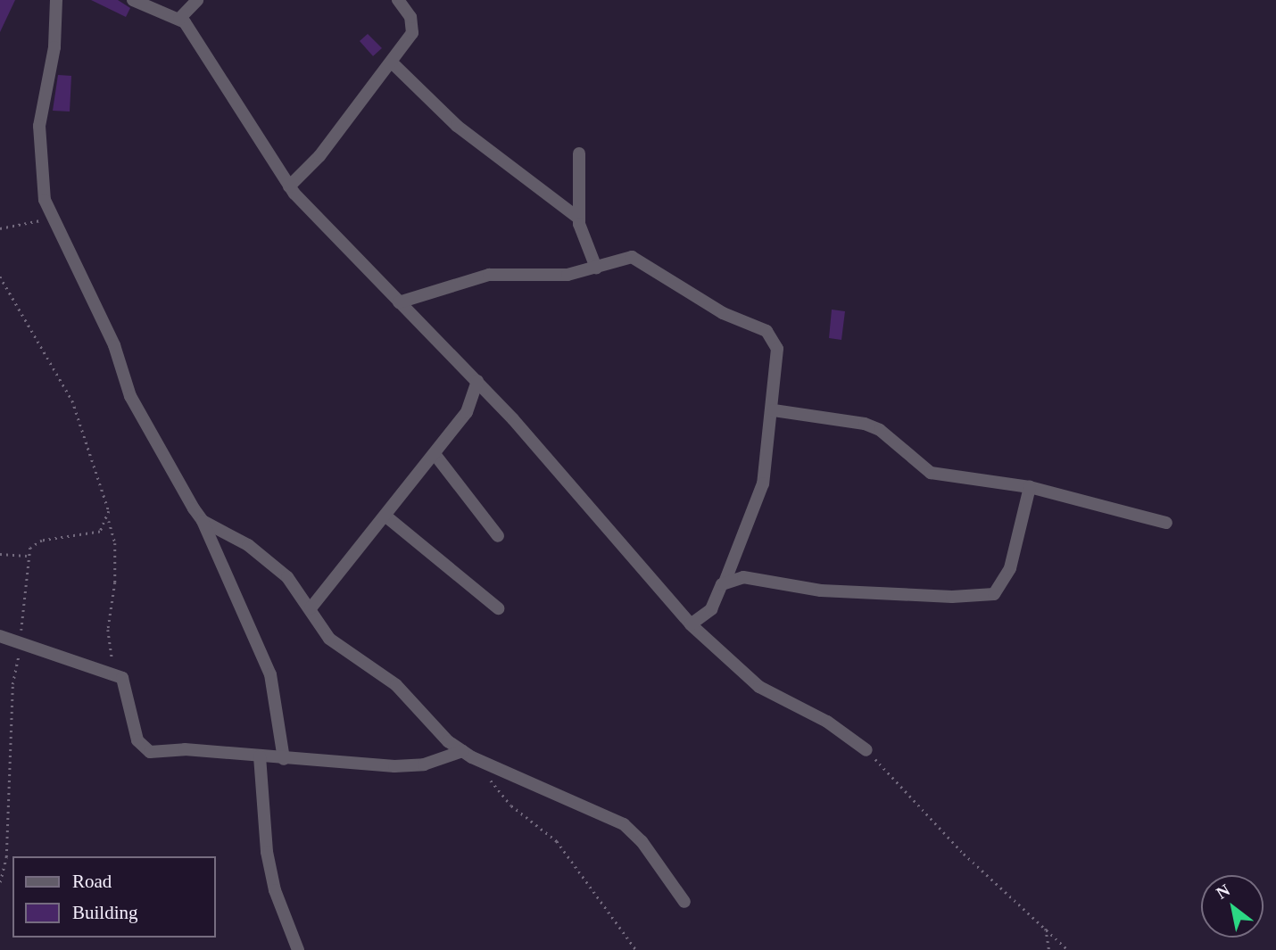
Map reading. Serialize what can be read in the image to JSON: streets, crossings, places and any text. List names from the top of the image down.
{
  "legend": ["Road", "Building"],
  "north": "top left"
}
